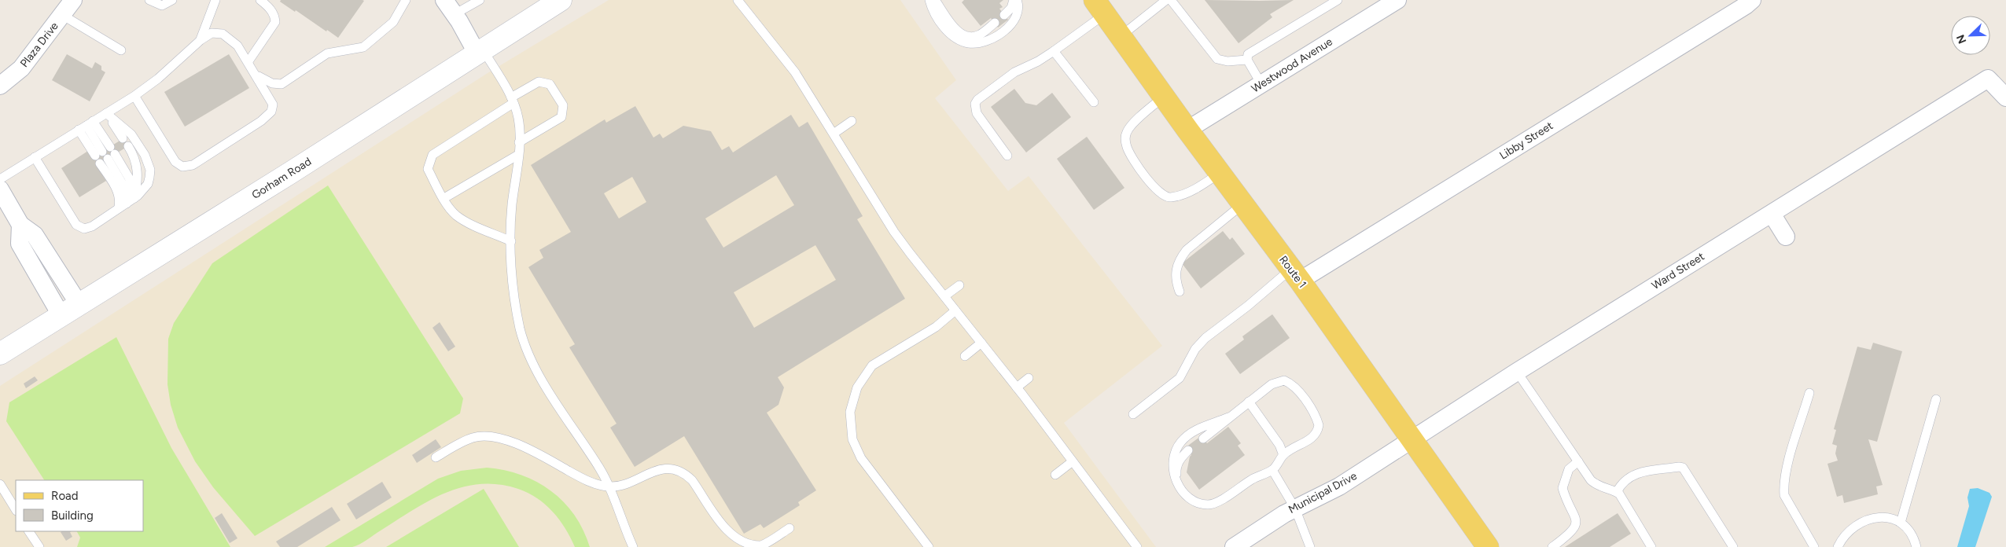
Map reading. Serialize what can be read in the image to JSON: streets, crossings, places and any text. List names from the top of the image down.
{
  "streets": {
    "main road": ["Gorham Road", "Route 1"],
    "street": [
      "Plaza Drive",
      "Westwood Avenue",
      "Libby Street",
      "Ward Street",
      "Municipal Drive"
    ]
  },
  "crossings": [
    ["Westwood Avenue", "Route 1"],
    ["Libby Street", "Route 1"],
    ["Ward Street", "Route 1"],
    ["Ward Street", "Municipal Drive"],
    ["Route 1", "Municipal Drive"]
  ],
  "legend": ["Road", "Building"],
  "north": "bottom left"
}
